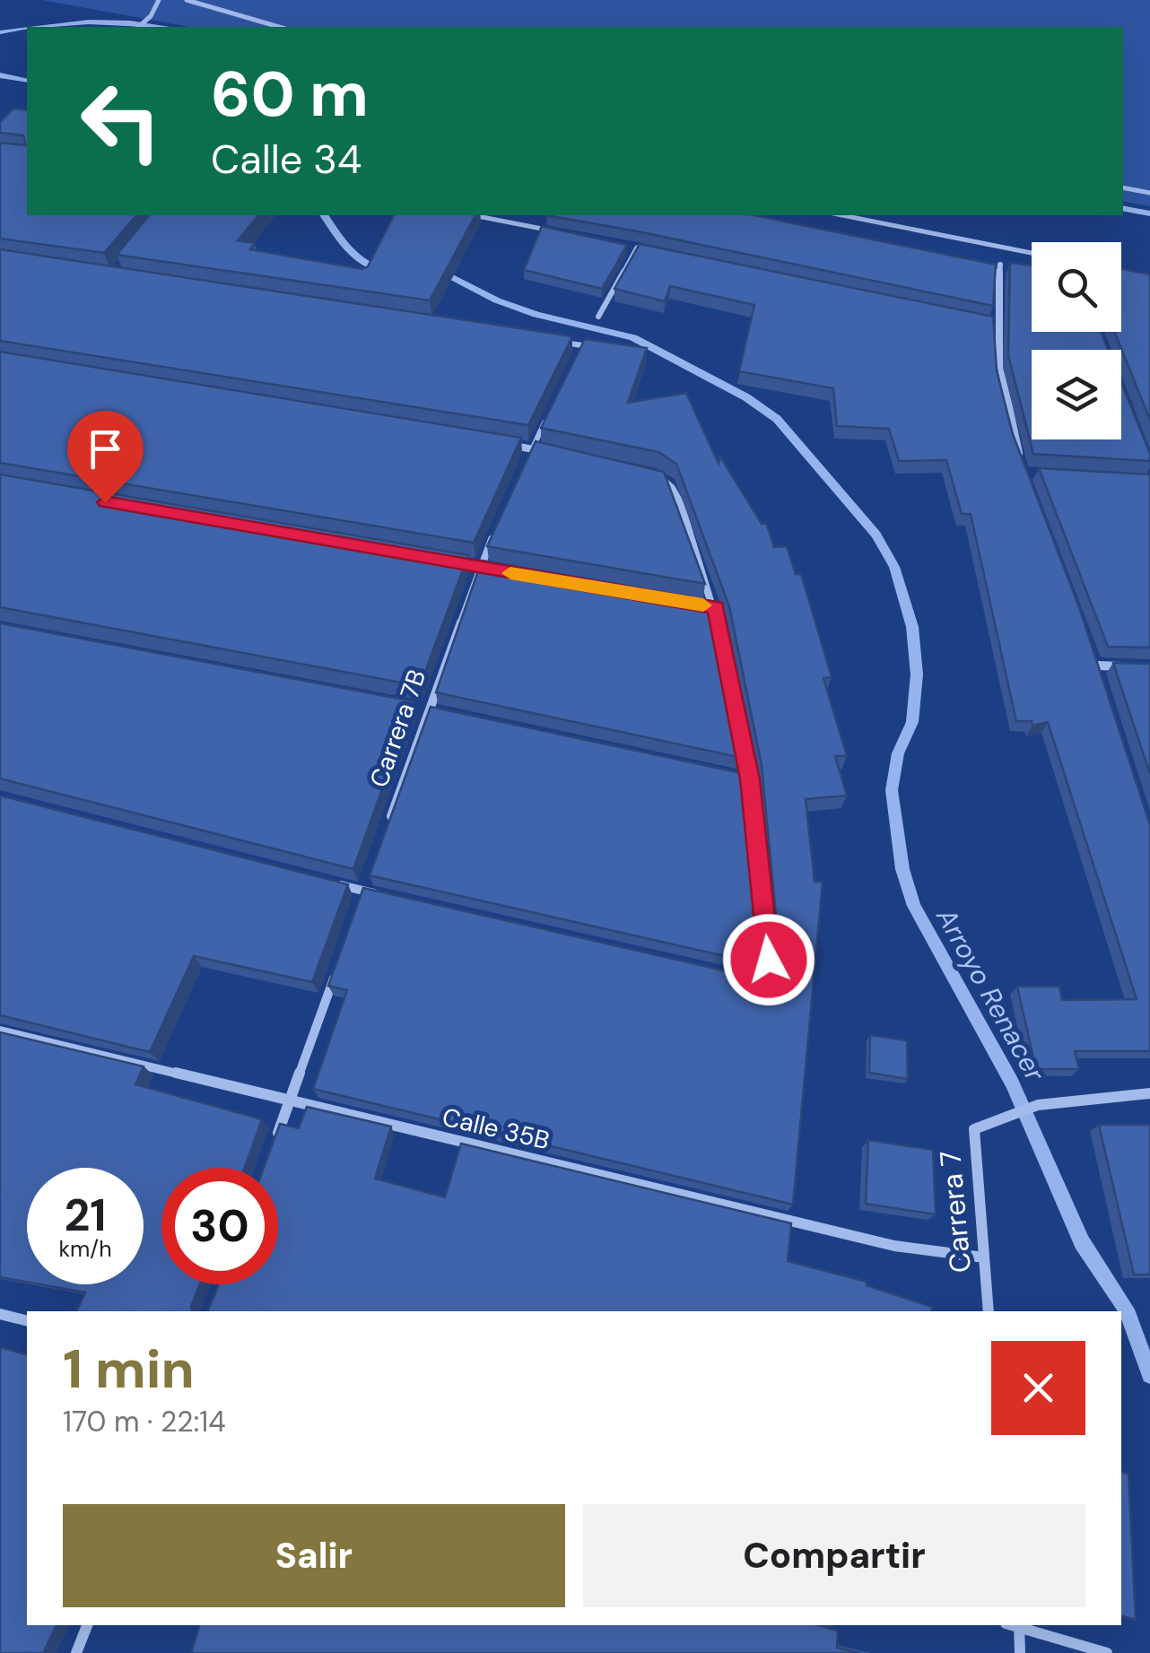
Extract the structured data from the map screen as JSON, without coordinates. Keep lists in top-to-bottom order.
{
  "streets": {
    "street": ["Carrera 7B", "Calle 35B", "Carrera 7"]
  },
  "crossings": [
    ["Calle 35B", "Carrera 7"]
  ],
  "water": ["Arroyo Renacer"],
  "page": {
    "turn": ["60 m", "Calle 34"],
    "speed": "21 km/h",
    "limit": "30",
    "heading": ["1 min", "170 m · 22:14"],
    "buttons": ["Salir", "Compartir"]
  }
}
